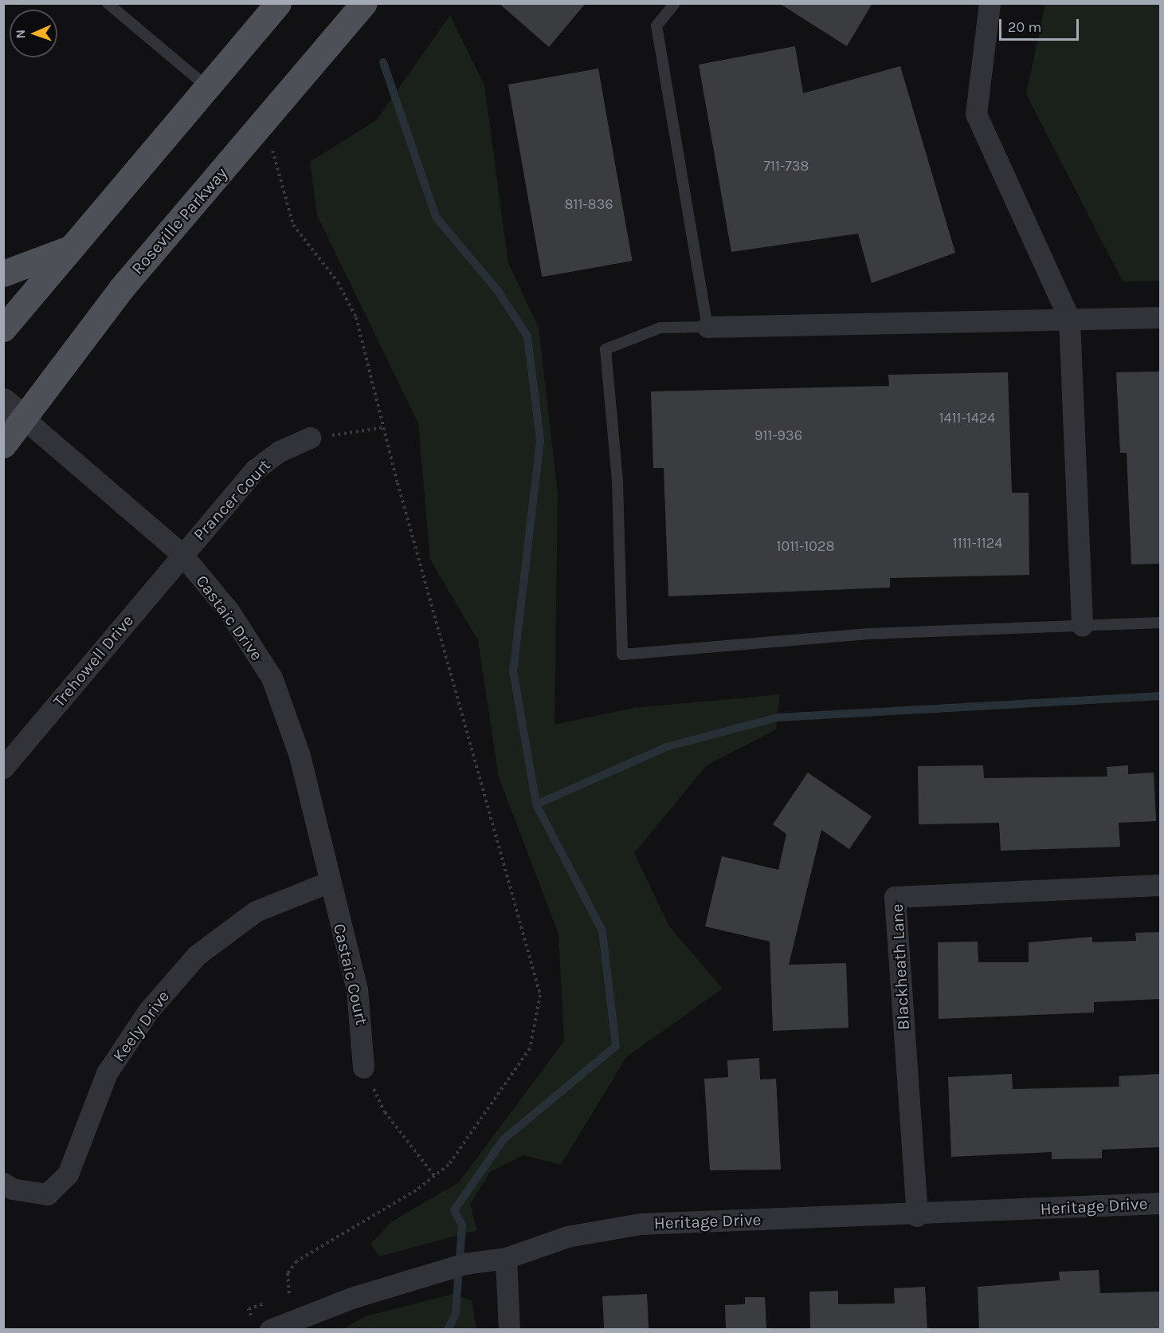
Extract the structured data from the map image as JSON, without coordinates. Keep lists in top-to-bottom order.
{
  "streets": {
    "main road": ["Roseville Parkway"],
    "street": [
      "Prancer Court",
      "Castaic Drive",
      "Trehowell Drive",
      "Blackheath Lane",
      "Castaic Court",
      "Keely Drive",
      "Heritage Drive"
    ]
  },
  "crossings": [
    ["Roseville Parkway", "Castaic Drive"],
    ["Prancer Court", "Castaic Drive"],
    ["Prancer Court", "Trehowell Drive"],
    ["Castaic Drive", "Trehowell Drive"],
    ["Castaic Drive", "Castaic Court"],
    ["Castaic Drive", "Keely Drive"],
    ["Blackheath Lane", "Heritage Drive"],
    ["Castaic Court", "Keely Drive"]
  ],
  "house_numbers": [
    "711-738",
    "811-836",
    "1411-1424",
    "911-936",
    "1111-1124",
    "1011-1028"
  ],
  "scale_bar": "20 m",
  "north": "left"
}
